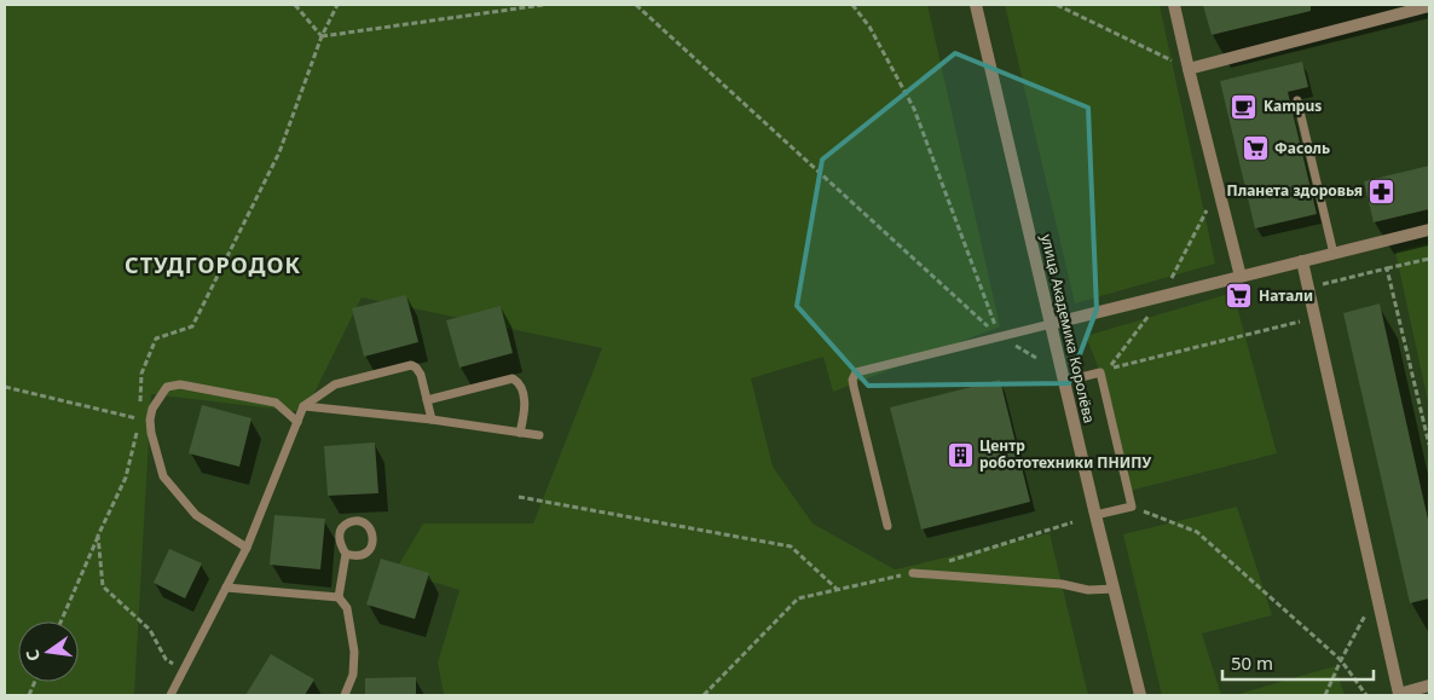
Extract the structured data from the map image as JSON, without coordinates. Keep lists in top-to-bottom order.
{
  "streets": {
    "street": ["улица Академика Королёва"]
  },
  "districts": ["СТУДГОРОДОК"],
  "places": {
    "cafe": ["Kampus"],
    "supermarket": ["Фасоль", "Натали"],
    "pharmacy": ["Планета здоровья"],
    "building": ["Центр робототехники ПНИПУ"]
  },
  "scale_bar": "50 m",
  "north": "left"
}
